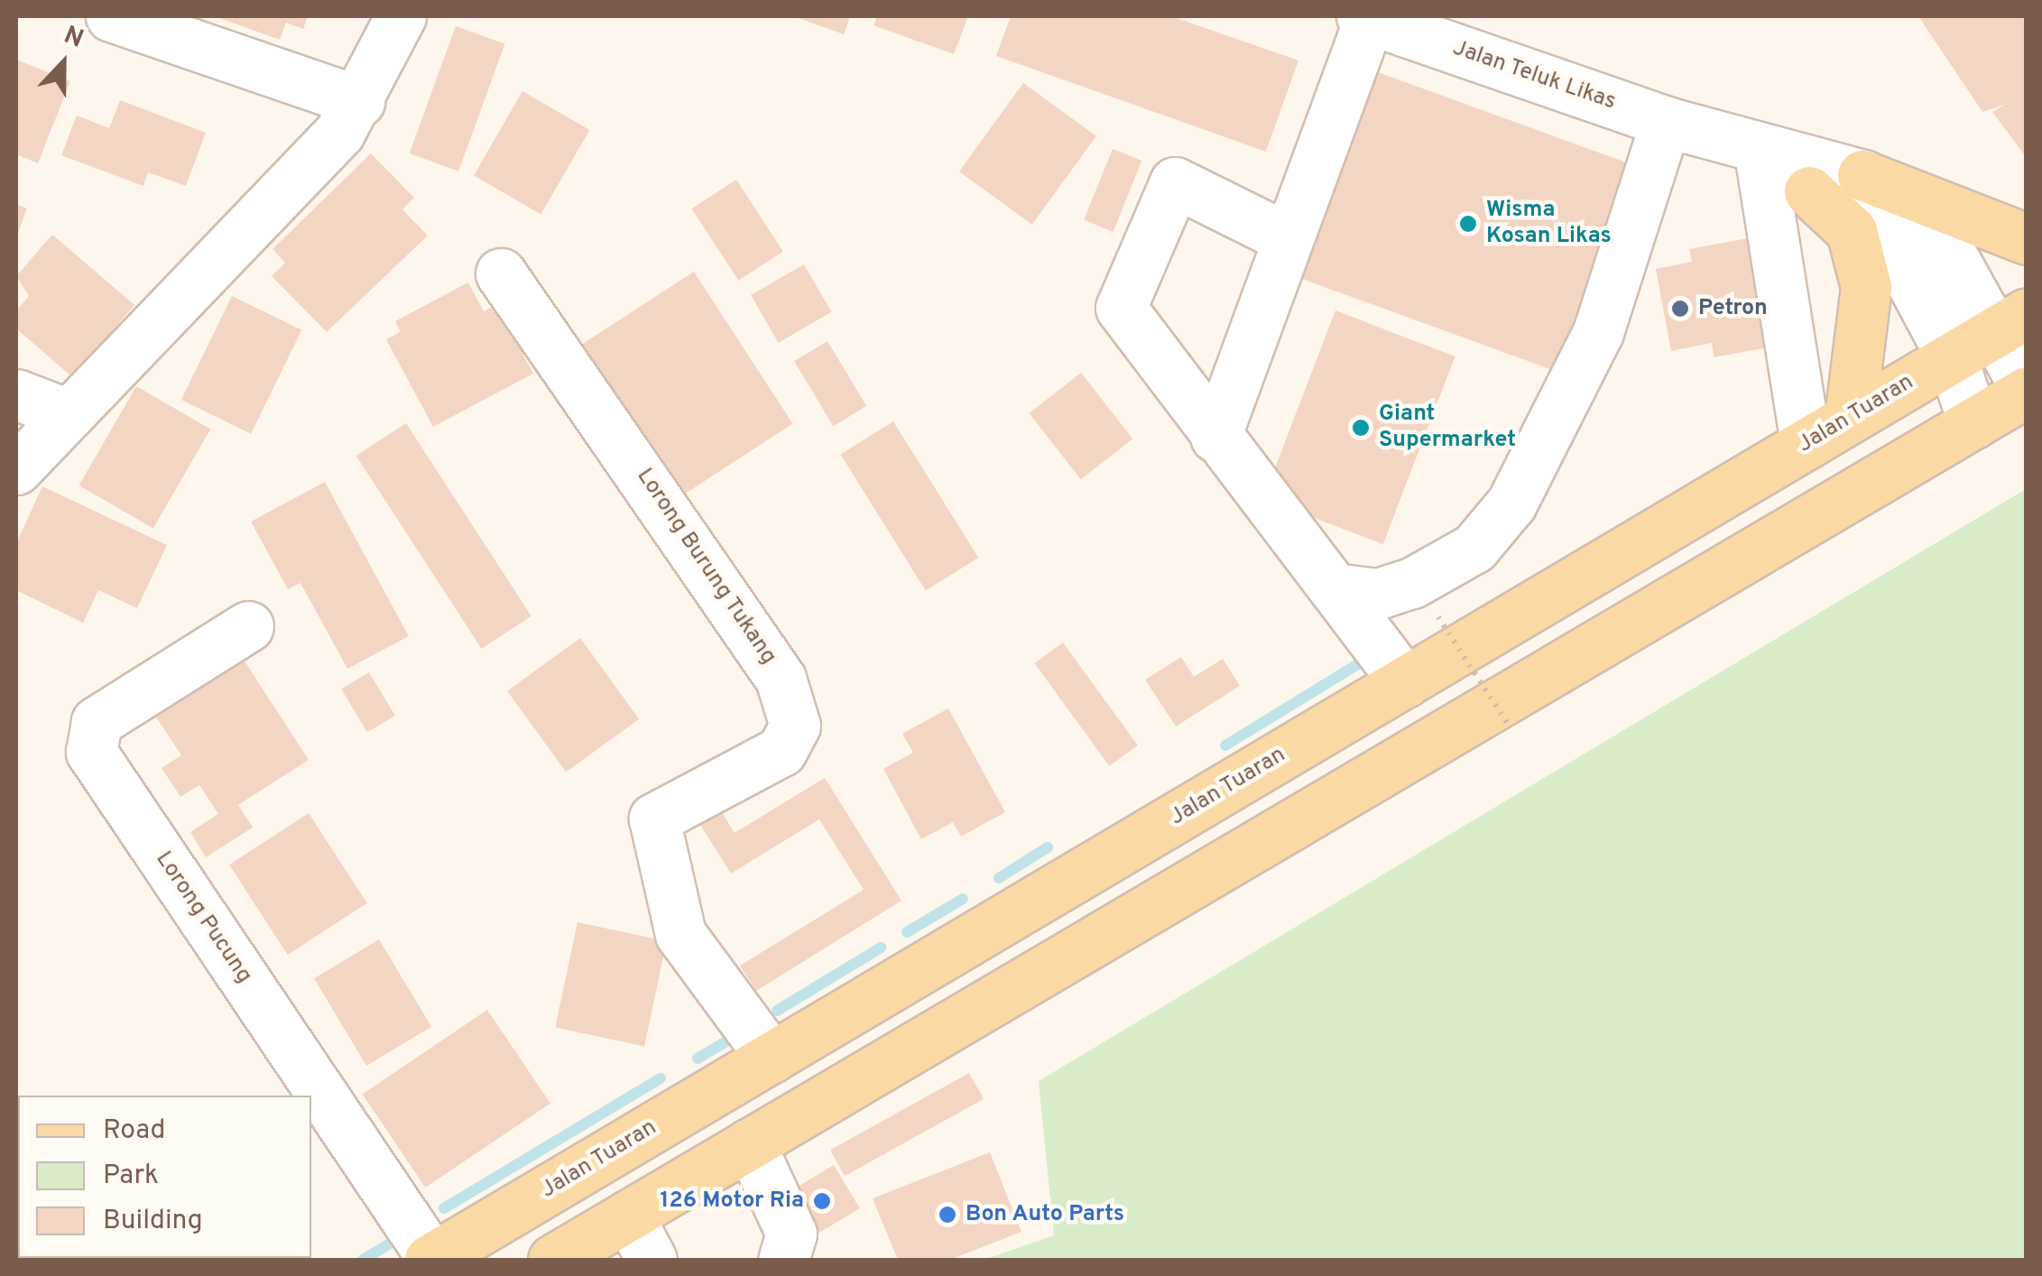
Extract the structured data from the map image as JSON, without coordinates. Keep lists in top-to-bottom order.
{
  "streets": {
    "main road": ["Jalan Tuaran"],
    "street": ["Jalan Teluk Likas", "Lorong Burung Tukang", "Lorong Pucung"]
  },
  "crossings": [
    ["Jalan Teluk Likas", "Jalan Tuaran"],
    ["Jalan Tuaran", "Lorong Burung Tukang"],
    ["Jalan Tuaran", "Lorong Pucung"]
  ],
  "places": [
    "Wisma Kosan Likas",
    "Petron",
    "Giant Supermarket",
    "126 Motor Ria",
    "Bon Auto Parts"
  ],
  "legend": ["Road", "Park", "Building"],
  "north": "top"
}
